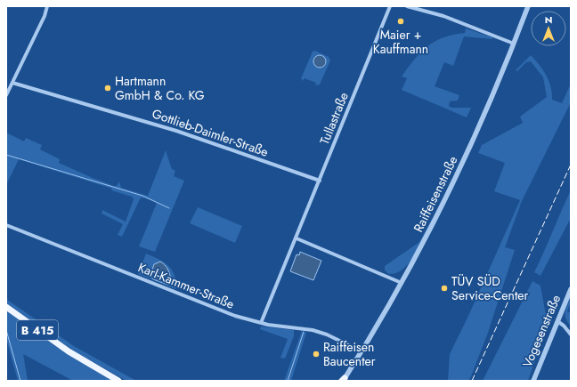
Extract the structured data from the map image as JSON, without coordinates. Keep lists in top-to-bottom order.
{
  "streets": {
    "main road": ["B 415"],
    "street": [
      "Tullastraße",
      "Gottlieb-Daimler-Straße",
      "Raiffeisenstraße",
      "Karl-Kammer-Straße",
      "Vogesenstraße"
    ]
  },
  "crossings": [
    ["Tullastraße", "Gottlieb-Daimler-Straße"],
    ["Tullastraße", "Karl-Kammer-Straße"],
    ["Raiffeisenstraße", "Karl-Kammer-Straße"]
  ],
  "places": [
    "Maier + Kauffmann",
    "Hartmann GmbH & Co. KG",
    "TÜV SÜD Service-Center",
    "Raiffeisen Baucenter"
  ],
  "north": "top"
}
